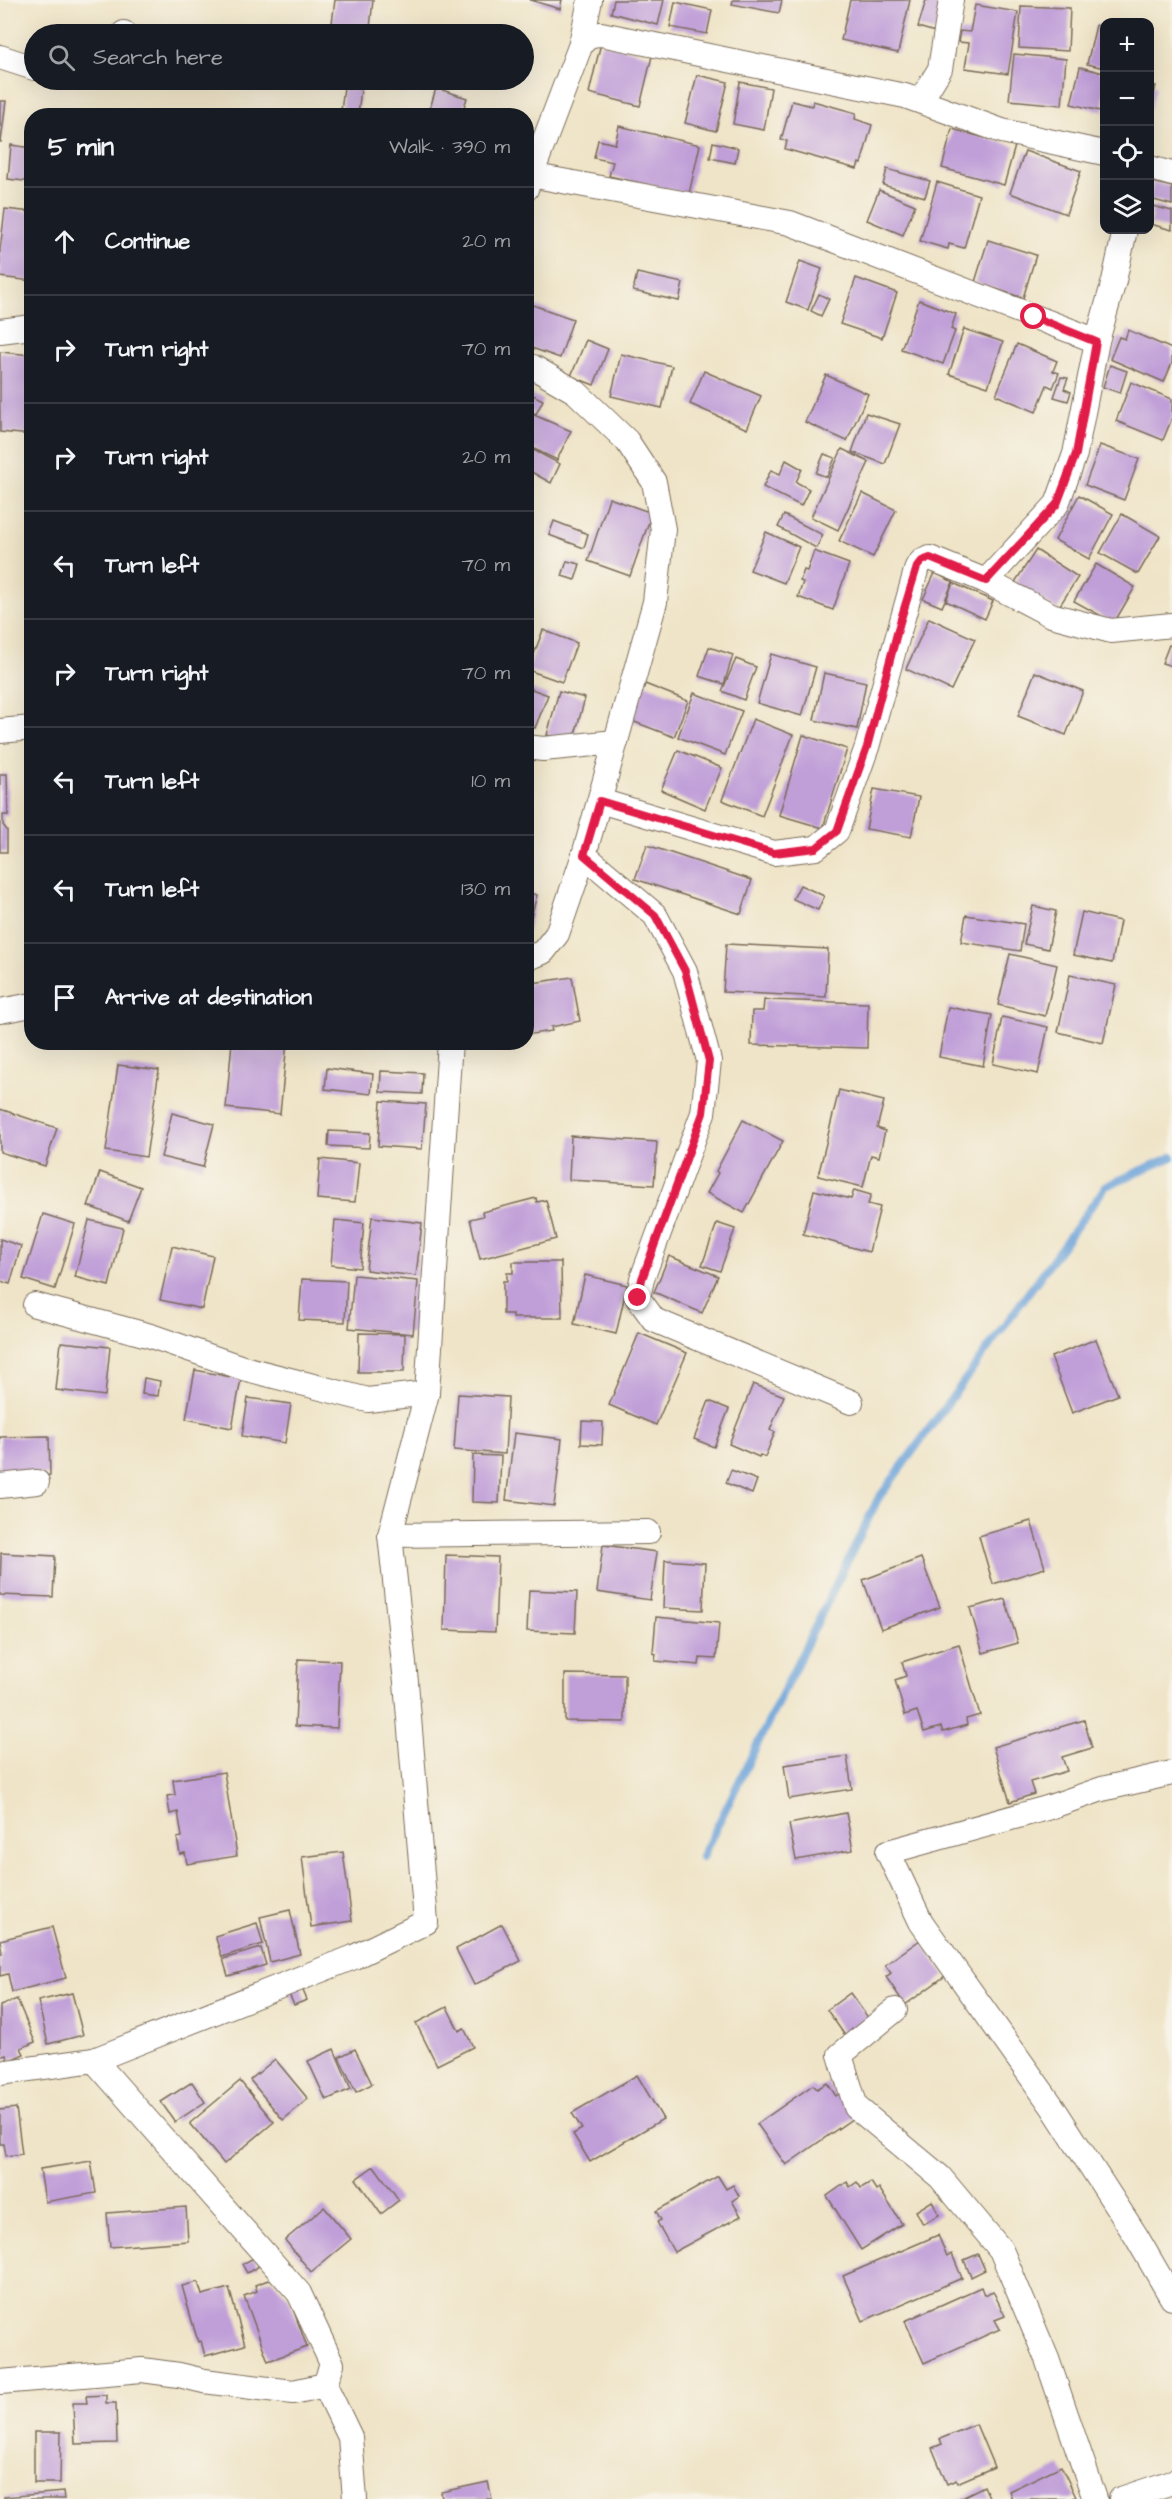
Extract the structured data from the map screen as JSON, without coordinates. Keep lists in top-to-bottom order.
{
  "page": {
    "map_buttons": ["+", "−"],
    "search": "Search here",
    "heading": ["5 min", "Walk · 390 m"],
    "list": [
      ["Continue", "20 m"],
      ["Turn right", "70 m"],
      ["Turn right", "20 m"],
      ["Turn left", "70 m"],
      ["Turn right", "70 m"],
      ["Turn left", "10 m"],
      ["Turn left", "130 m"],
      "Arrive at destination"
    ]
  }
}
